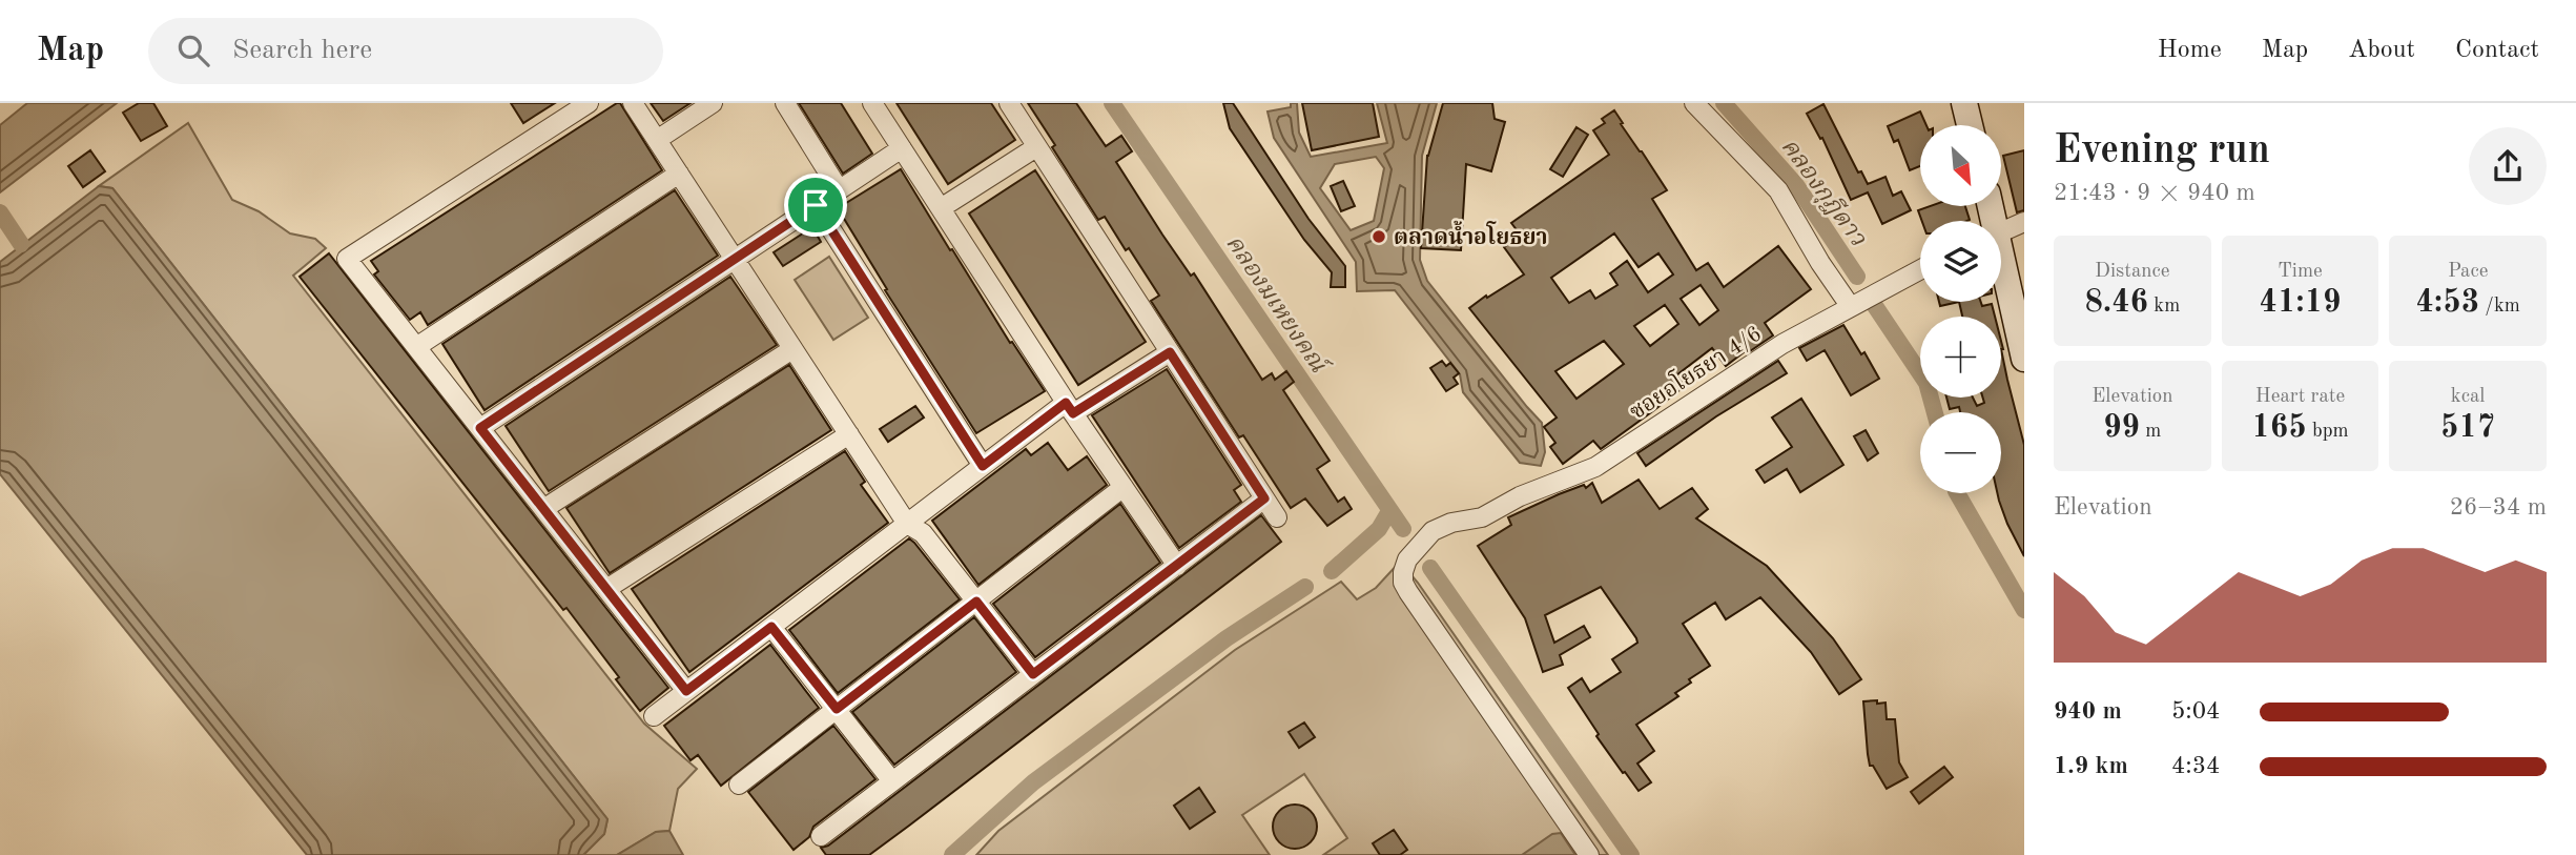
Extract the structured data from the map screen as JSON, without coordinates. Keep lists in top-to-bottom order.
{
  "streets": {
    "street": ["ซอยอโยธยา 4/6"]
  },
  "water": ["คลองกุฎีดาว", "คลองมเหยงคณ์"],
  "places": ["ตลาดน้ำอโยธยา"],
  "north": "bottom right",
  "page": {
    "header": "Map",
    "search": "Search here",
    "nav": [
      "Home",
      "Map",
      "About",
      "Contact"
    ],
    "heading": ["Evening run", "21:43 · 9 × 940 m"],
    "map_buttons": ["+", "−"],
    "stats": [
      ["Distance", "8.46 km"],
      ["Time", "41:19"],
      ["Pace", "4:53 /km"],
      ["Elevation", "99 m"],
      ["Heart rate", "165 bpm"],
      ["kcal", "517"]
    ],
    "chart": ["Elevation", "26–34 m"],
    "list": [
      {
        "name": "940 m",
        "note": "5:04"
      },
      {
        "name": "1.9 km",
        "note": "4:34"
      }
    ]
  }
}
